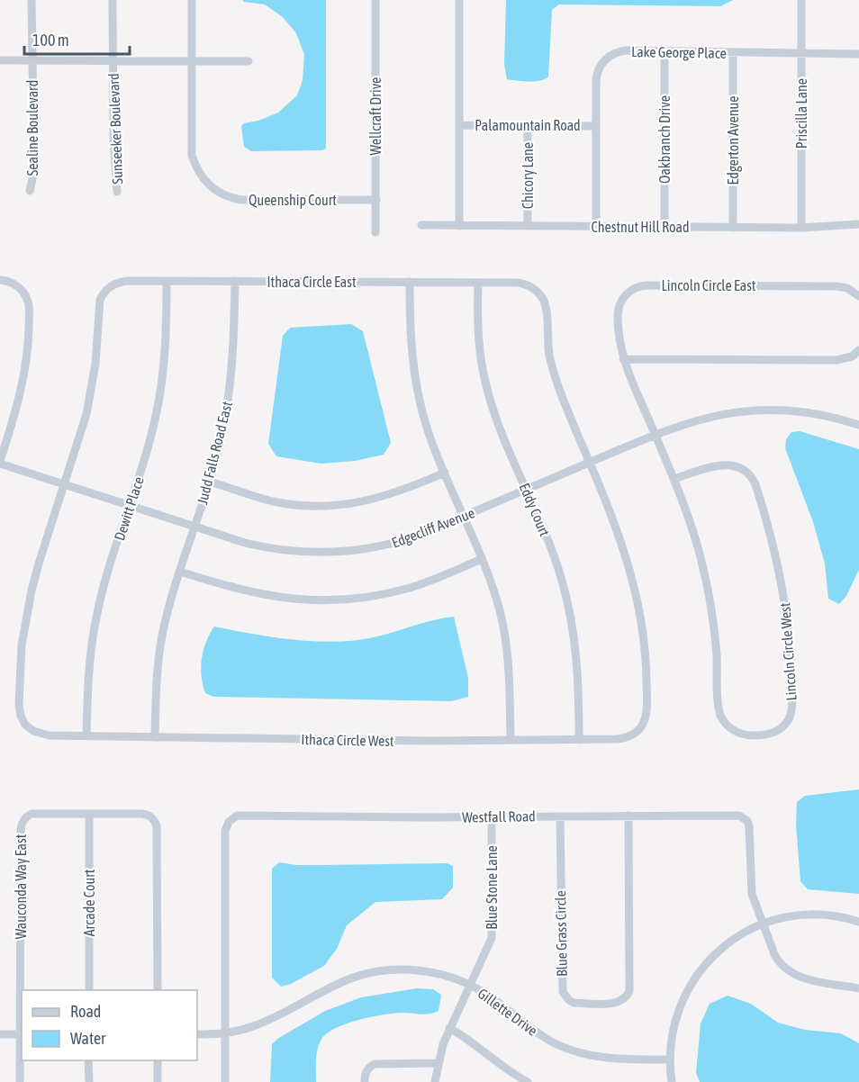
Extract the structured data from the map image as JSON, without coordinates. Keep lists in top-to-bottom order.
{
  "streets": {
    "street": [
      "Lake George Place",
      "Priscilla Lane",
      "Wellcraft Drive",
      "Palamountain Road",
      "Sealine Boulevard",
      "Sunseeker Boulevard",
      "Oakbranch Drive",
      "Edgerton Avenue",
      "Chicory Lane",
      "Queenship Court",
      "Chestnut Hill Road",
      "Ithaca Circle East",
      "Lincoln Circle East",
      "Judd Falls Road East",
      "Dewitt Place",
      "Eddy Court",
      "Edgecliff Avenue",
      "Lincoln Circle West",
      "Ithaca Circle West",
      "Westfall Road",
      "Wauconda Way East",
      "Blue Stone Lane",
      "Arcade Court",
      "Blue Grass Circle",
      "Gillette Drive"
    ]
  },
  "crossings": [
    ["Lake George Place", "Priscilla Lane"],
    ["Lake George Place", "Palamountain Road"],
    ["Lake George Place", "Oakbranch Drive"],
    ["Lake George Place", "Edgerton Avenue"],
    ["Lake George Place", "Chestnut Hill Road"],
    ["Priscilla Lane", "Chestnut Hill Road"],
    ["Wellcraft Drive", "Queenship Court"],
    ["Palamountain Road", "Chicory Lane"],
    ["Oakbranch Drive", "Chestnut Hill Road"],
    ["Edgerton Avenue", "Chestnut Hill Road"],
    ["Chicory Lane", "Chestnut Hill Road"],
    ["Ithaca Circle East", "Judd Falls Road East"],
    ["Ithaca Circle East", "Dewitt Place"],
    ["Ithaca Circle East", "Eddy Court"],
    ["Ithaca Circle East", "Edgecliff Avenue"],
    ["Ithaca Circle East", "Ithaca Circle West"],
    ["Lincoln Circle East", "Edgecliff Avenue"],
    ["Lincoln Circle East", "Lincoln Circle West"],
    ["Judd Falls Road East", "Edgecliff Avenue"],
    ["Judd Falls Road East", "Ithaca Circle West"],
    ["Dewitt Place", "Edgecliff Avenue"],
    ["Dewitt Place", "Ithaca Circle West"],
    ["Eddy Court", "Edgecliff Avenue"],
    ["Eddy Court", "Ithaca Circle West"],
    ["Edgecliff Avenue", "Lincoln Circle West"],
    ["Edgecliff Avenue", "Ithaca Circle West"],
    ["Westfall Road", "Blue Stone Lane"],
    ["Westfall Road", "Blue Grass Circle"],
    ["Westfall Road", "Gillette Drive"],
    ["Wauconda Way East", "Arcade Court"],
    ["Blue Stone Lane", "Gillette Drive"]
  ],
  "legend": ["Road", "Water"],
  "scale_bar": "100 m"
}
